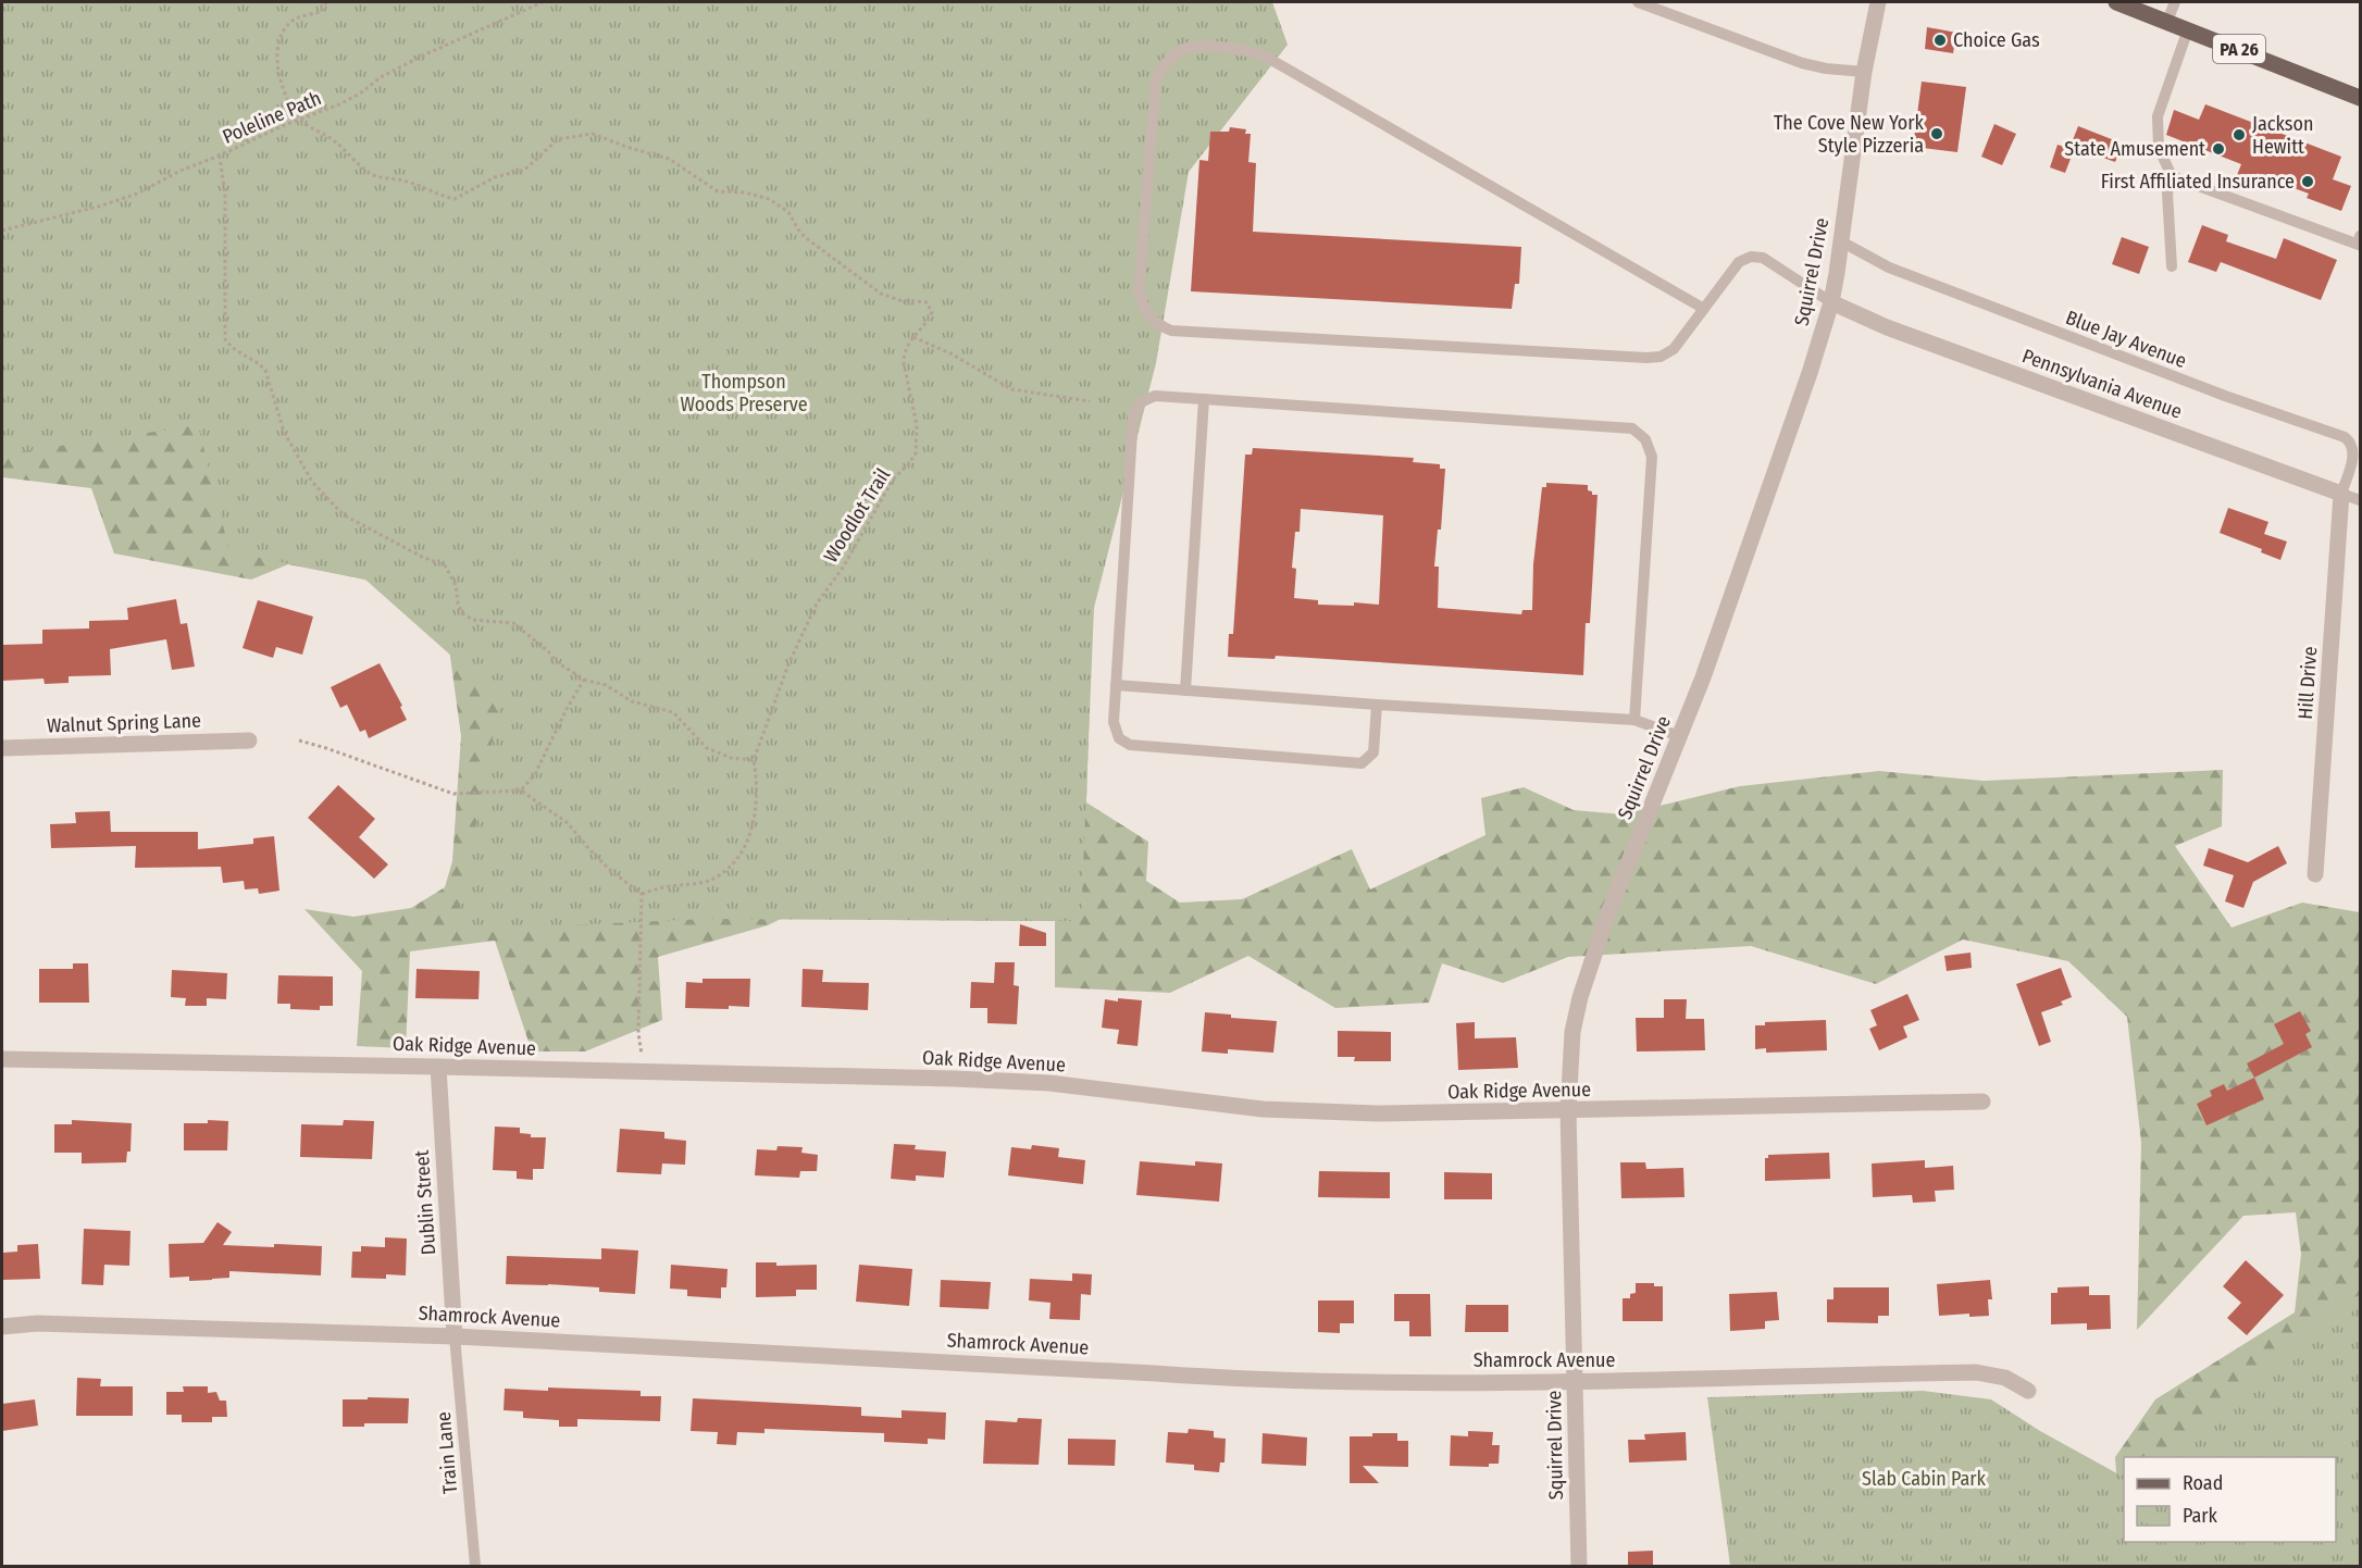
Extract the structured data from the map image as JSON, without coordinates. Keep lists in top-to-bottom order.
{
  "streets": {
    "main road": ["PA 26"],
    "street": [
      "Squirrel Drive",
      "Pennsylvania Avenue",
      "Hill Drive",
      "Walnut Spring Lane",
      "Oak Ridge Avenue",
      "Dublin Street",
      "Shamrock Avenue"
    ],
    "lane": ["Blue Jay Avenue", "Train Lane"],
    "path": ["Poleline Path", "Woodlot Trail"]
  },
  "crossings": [
    ["Poleline Path", "Woodlot Trail"],
    ["Squirrel Drive", "Blue Jay Avenue"],
    ["Squirrel Drive", "Pennsylvania Avenue"],
    ["Squirrel Drive", "Oak Ridge Avenue"],
    ["Squirrel Drive", "Shamrock Avenue"],
    ["Blue Jay Avenue", "Pennsylvania Avenue"],
    ["Blue Jay Avenue", "Hill Drive"],
    ["Pennsylvania Avenue", "Hill Drive"],
    ["Oak Ridge Avenue", "Dublin Street"],
    ["Dublin Street", "Shamrock Avenue"],
    ["Dublin Street", "Train Lane"],
    ["Shamrock Avenue", "Train Lane"]
  ],
  "parks": ["Thompson Woods Preserve", "Slab Cabin Park"],
  "places": [
    "Choice Gas",
    "The Cove New York Style Pizzeria",
    "Jackson Hewitt",
    "State Amusement",
    "First Affiliated Insurance"
  ],
  "legend": ["Road", "Park"]
}
